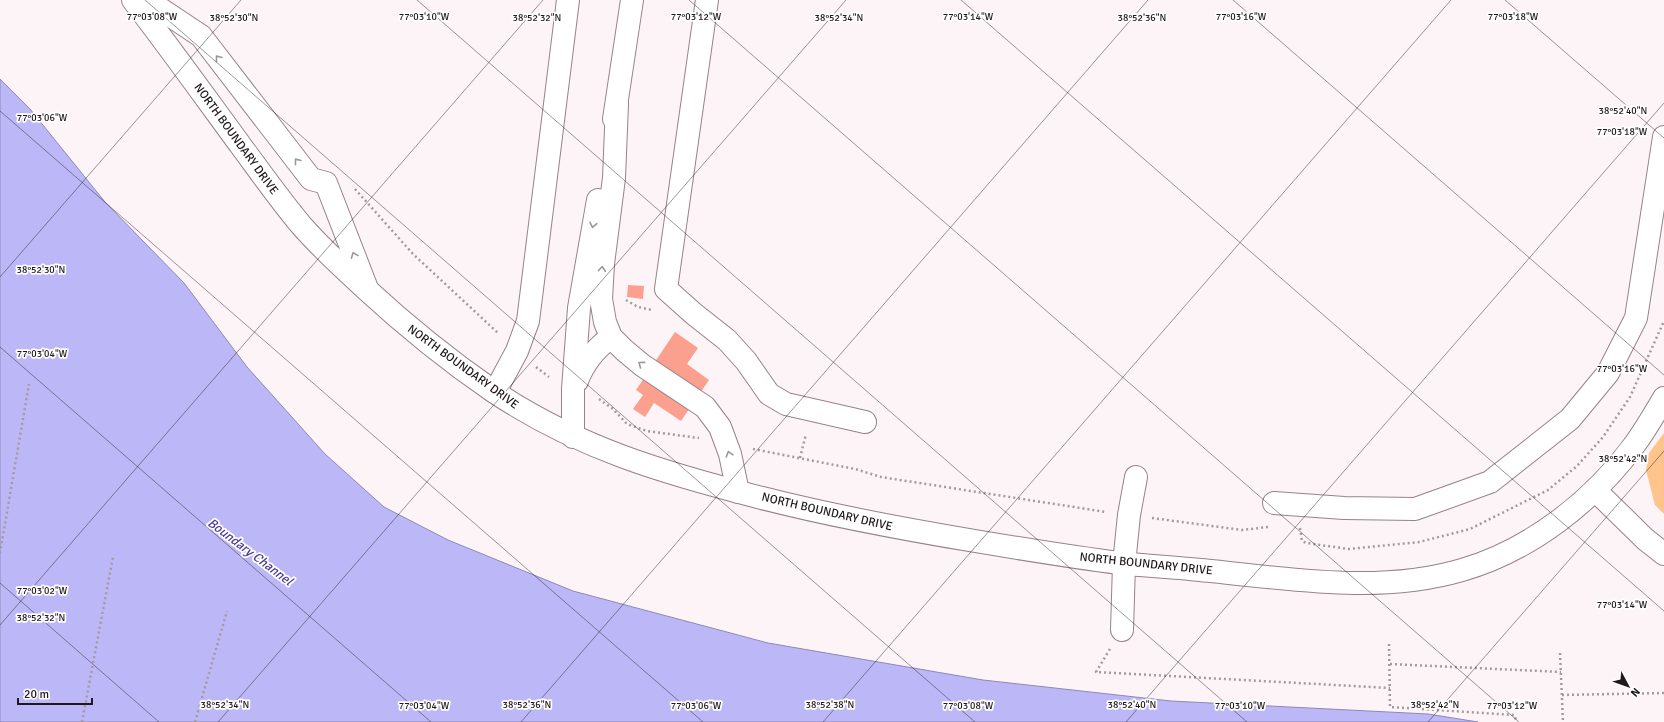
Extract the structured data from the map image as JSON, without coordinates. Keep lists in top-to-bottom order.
{
  "streets": {
    "street": ["NORTH BOUNDARY DRIVE"]
  },
  "water": ["Boundary Channel"],
  "scale_bar": "20 m",
  "north": "bottom right",
  "coordinates": [
    "77°03'08\"W",
    "77°03'10\"W",
    "77°03'12\"W",
    "77°03'14\"W",
    "77°03'16\"W",
    "77°03'18\"W",
    "38°52'30\"N",
    "38°52'32\"N",
    "38°52'34\"N",
    "38°52'36\"N",
    "38°52'40\"N",
    "77°03'06\"W",
    "77°03'04\"W",
    "38°52'42\"N",
    "77°03'02\"W",
    "38°52'38\"N"
  ]
}
